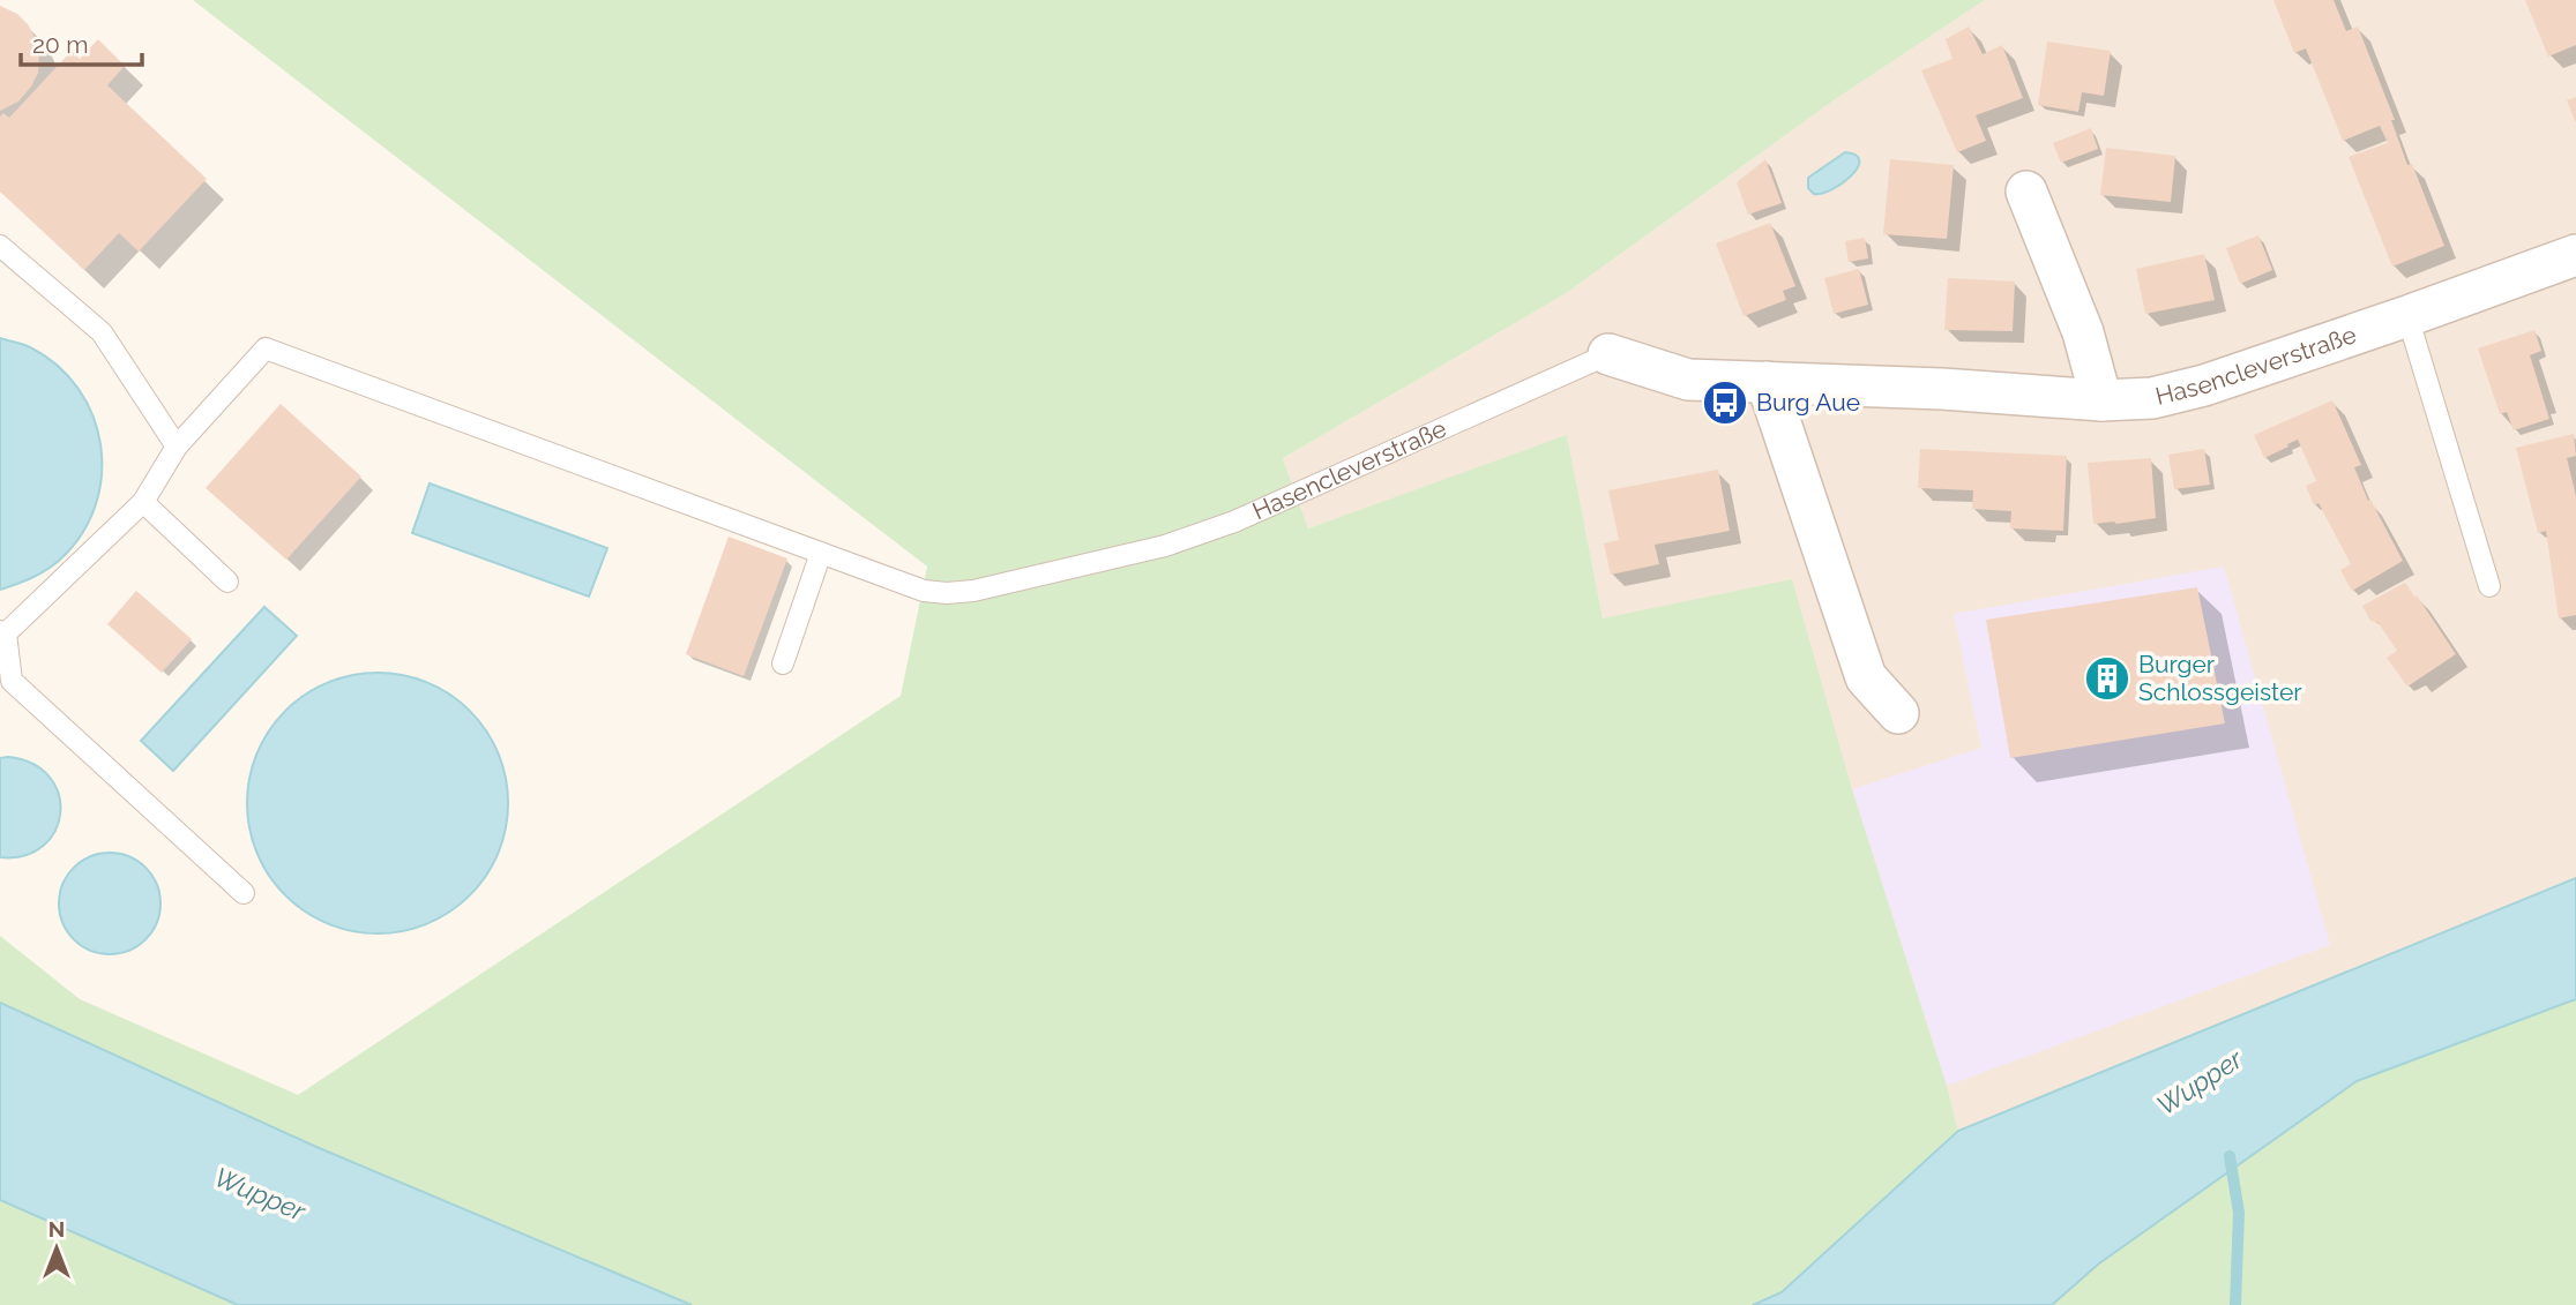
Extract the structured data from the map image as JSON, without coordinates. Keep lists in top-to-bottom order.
{
  "streets": {
    "street": ["Hasencleverstraße"]
  },
  "water": ["Wupper"],
  "places": {
    "bus stop": ["Burg Aue"],
    "building": ["Burger Schlossgeister"]
  },
  "scale_bar": "20 m",
  "north": "top"
}
